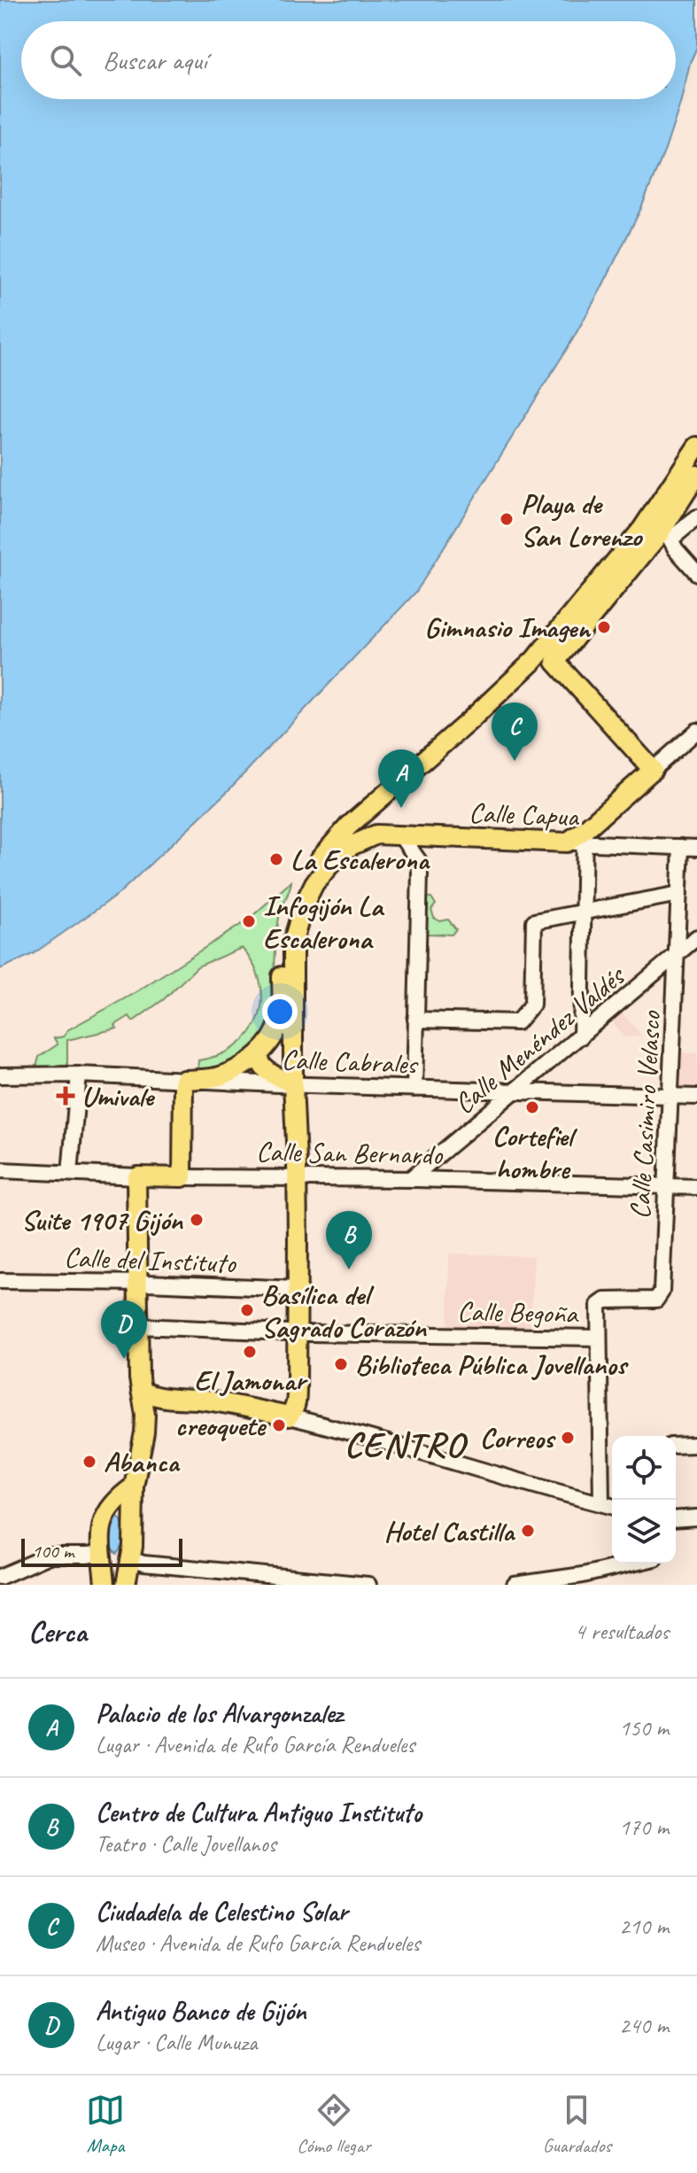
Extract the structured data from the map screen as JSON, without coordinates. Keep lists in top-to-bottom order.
{
  "streets": {
    "main road": ["Calle Capua", "Calle San Bernardo"],
    "street": [
      "Calle Menéndez Valdés",
      "Calle Cabrales",
      "Calle Casimiro Velasco",
      "Calle del Instituto",
      "Calle Begoña"
    ]
  },
  "crossings": [
    ["Calle Capua", "Calle Casimiro Velasco"],
    ["Calle Menéndez Valdés", "Calle Cabrales"],
    ["Calle Menéndez Valdés", "Calle Casimiro Velasco"],
    ["Calle Menéndez Valdés", "Calle San Bernardo"],
    ["Calle Cabrales", "Calle Casimiro Velasco"],
    ["Calle Casimiro Velasco", "Calle San Bernardo"],
    ["Calle Casimiro Velasco", "Calle Begoña"]
  ],
  "districts": ["CENTRO"],
  "places": {
    "other": [
      "Playa de San Lorenzo",
      "Gimnasio Imagen",
      "La Escalerona",
      "Infogijón La Escalerona",
      "Cortefiel hombre",
      "Suite 1907 Gijón",
      "Basílica del Sagrado Corazón",
      "El Jamonar",
      "Biblioteca Pública Jovellanos",
      "creoquete",
      "Correos",
      "Abanca",
      "Hotel Castilla"
    ],
    "health": ["Umivale"]
  },
  "scale_bar": "100 m",
  "page": {
    "search": "Buscar aquí",
    "pins": [
      "C",
      "A",
      "B",
      "D"
    ],
    "scale": "100 m",
    "heading": ["Cerca", "4 resultados"],
    "list": [
      {
        "mark": "A",
        "name": "Palacio de los Alvargonzalez",
        "note": "Lugar · Avenida de Rufo García Rendueles",
        "value": "150 m"
      },
      {
        "mark": "B",
        "name": "Centro de Cultura Antiguo Instituto",
        "note": "Teatro · Calle Jovellanos",
        "value": "170 m"
      },
      {
        "mark": "C",
        "name": "Ciudadela de Celestino Solar",
        "note": "Museo · Avenida de Rufo García Rendueles",
        "value": "210 m"
      },
      {
        "mark": "D",
        "name": "Antiguo Banco de Gijón",
        "note": "Lugar · Calle Munuza",
        "value": "240 m"
      }
    ],
    "nav": ["Mapa", "Cómo llegar", "Guardados"]
  }
}
